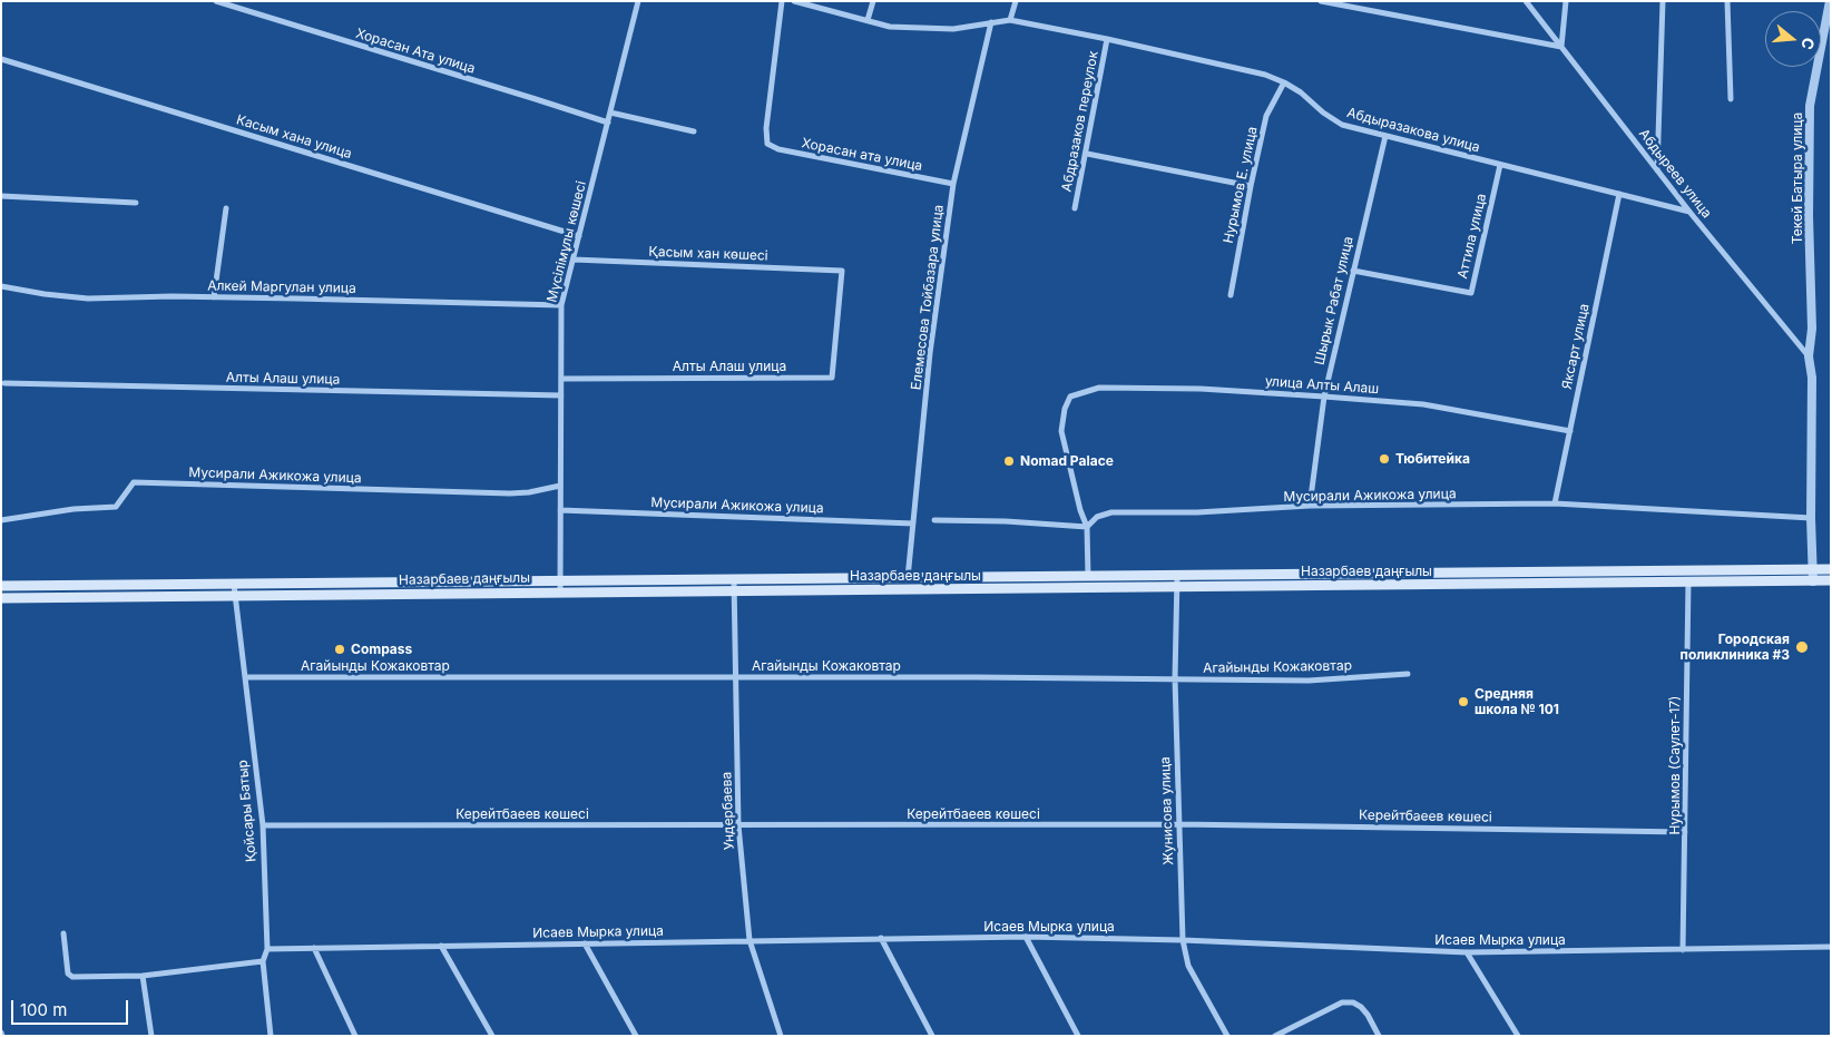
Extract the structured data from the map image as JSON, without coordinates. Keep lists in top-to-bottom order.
{
  "streets": {
    "main road": ["Назарбаев даңғылы"],
    "street": [
      "Хорасан Ата улица",
      "Абдразаков переулок",
      "Абдыразакова улица",
      "Касым хана улица",
      "Хорасан ата улица",
      "Абдыреев улица",
      "Текей Батыра улица",
      "Нурымов Е. улица",
      "Аттила улица",
      "Мүсілімұлы көшесі",
      "Қасым хан көшесі",
      "Алкей Маргулан улица",
      "Елемесова Тойбазара улица",
      "Шырык Рабат улица",
      "Яксарт улица",
      "Алты Алаш улица",
      "улица Алты Алаш",
      "Мусирали Ажикожа улица",
      "Агайынды Кожаковтар",
      "Нурымов (Саулет-17)",
      "Қойсары Батыр",
      "Ундербаева",
      "Жунисова улица",
      "Керейтбаеев көшесі",
      "Исаев Мырка улица"
    ]
  },
  "crossings": [
    ["Хорасан Ата улица", "Мүсілімұлы көшесі"],
    ["Абдразаков переулок", "Абдыразакова улица"],
    ["Абдыразакова улица", "Абдыреев улица"],
    ["Абдыразакова улица", "Нурымов Е. улица"],
    ["Абдыразакова улица", "Аттила улица"],
    ["Абдыразакова улица", "Елемесова Тойбазара улица"],
    ["Абдыразакова улица", "Шырык Рабат улица"],
    ["Абдыразакова улица", "Яксарт улица"],
    ["Касым хана улица", "Мүсілімұлы көшесі"],
    ["Хорасан ата улица", "Елемесова Тойбазара улица"],
    ["Абдыреев улица", "Текей Батыра улица"],
    ["Текей Батыра улица", "Мусирали Ажикожа улица"],
    ["Текей Батыра улица", "Назарбаев даңғылы"],
    ["Аттила улица", "Шырык Рабат улица"],
    ["Мүсілімұлы көшесі", "Қасым хан көшесі"],
    ["Мүсілімұлы көшесі", "Алкей Маргулан улица"],
    ["Мүсілімұлы көшесі", "Алты Алаш улица"],
    ["Мүсілімұлы көшесі", "Мусирали Ажикожа улица"],
    ["Мүсілімұлы көшесі", "Назарбаев даңғылы"],
    ["Қасым хан көшесі", "Алты Алаш улица"],
    ["Елемесова Тойбазара улица", "Мусирали Ажикожа улица"],
    ["Елемесова Тойбазара улица", "Назарбаев даңғылы"],
    ["Шырык Рабат улица", "улица Алты Алаш"],
    ["Шырык Рабат улица", "Мусирали Ажикожа улица"],
    ["Яксарт улица", "улица Алты Алаш"],
    ["Яксарт улица", "Мусирали Ажикожа улица"],
    ["улица Алты Алаш", "Мусирали Ажикожа улица"],
    ["Назарбаев даңғылы", "Нурымов (Саулет-17)"],
    ["Назарбаев даңғылы", "Қойсары Батыр"],
    ["Назарбаев даңғылы", "Ундербаева"],
    ["Назарбаев даңғылы", "Жунисова улица"],
    ["Агайынды Кожаковтар", "Қойсары Батыр"],
    ["Агайынды Кожаковтар", "Ундербаева"],
    ["Агайынды Кожаковтар", "Жунисова улица"],
    ["Нурымов (Саулет-17)", "Керейтбаеев көшесі"],
    ["Нурымов (Саулет-17)", "Исаев Мырка улица"],
    ["Қойсары Батыр", "Керейтбаеев көшесі"],
    ["Қойсары Батыр", "Исаев Мырка улица"],
    ["Ундербаева", "Керейтбаеев көшесі"],
    ["Ундербаева", "Исаев Мырка улица"],
    ["Жунисова улица", "Керейтбаеев көшесі"],
    ["Жунисова улица", "Исаев Мырка улица"]
  ],
  "places": [
    "Тюбитейка",
    "Nomad Palace",
    "Городская поликлиника #3",
    "Compass",
    "Средняя школа № 101"
  ],
  "scale_bar": "100 m",
  "north": "right"
}
